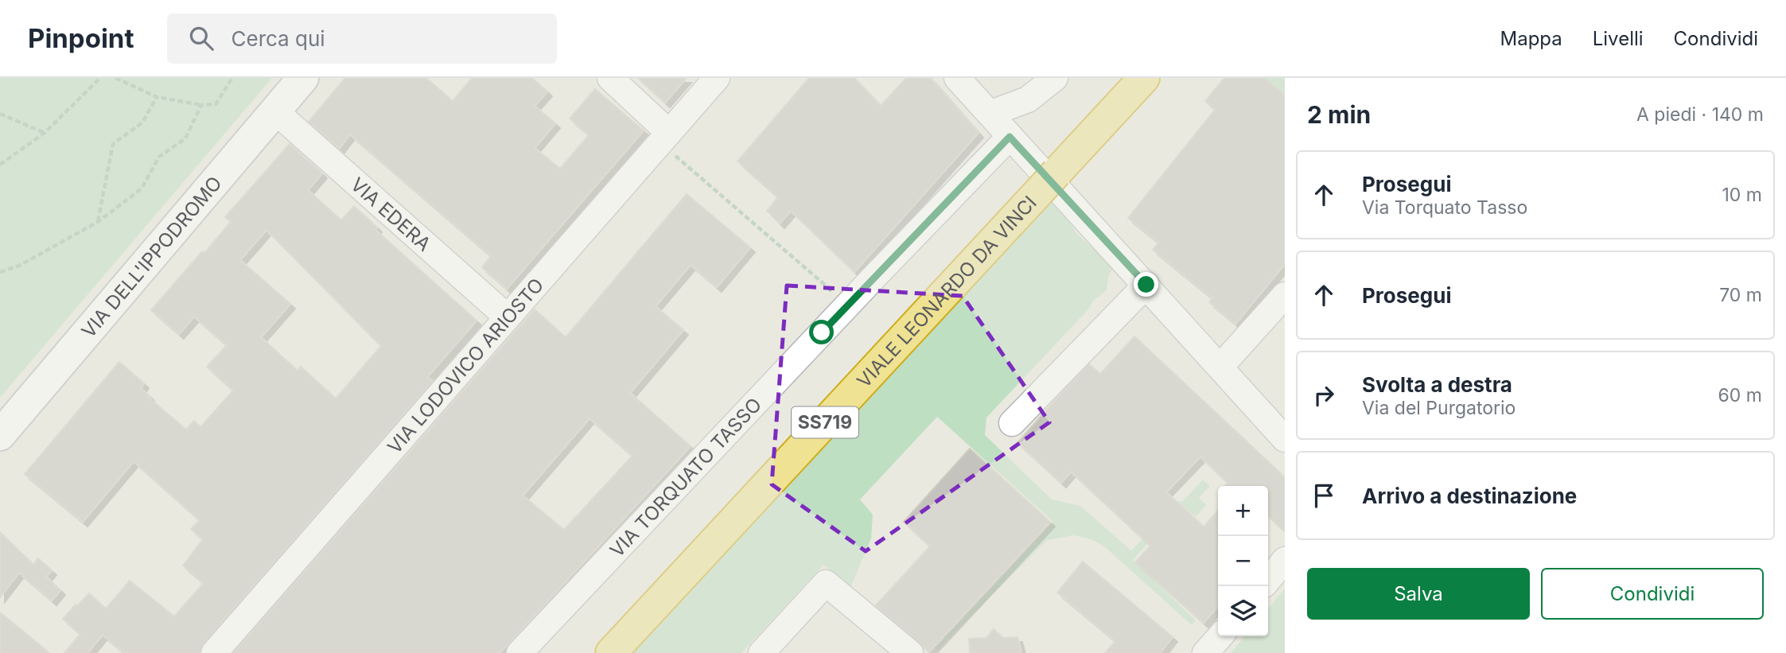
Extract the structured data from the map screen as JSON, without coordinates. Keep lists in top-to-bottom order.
{
  "streets": {
    "highway": ["VIALE LEONARDO DA VINCI", "SS719"],
    "street": [
      "VIA EDERA",
      "VIA DELL'IPPODROMO",
      "VIA LODOVICO ARIOSTO",
      "VIA TORQUATO TASSO"
    ]
  },
  "crossings": [
    ["VIA EDERA", "VIA DELL'IPPODROMO"],
    ["VIA EDERA", "VIA LODOVICO ARIOSTO"]
  ],
  "page": {
    "header": "Pinpoint",
    "search": "Cerca qui",
    "nav": ["Mappa", "Livelli", "Condividi"],
    "heading": ["2 min", "A piedi · 140 m"],
    "list": [
      ["Prosegui", "Via Torquato Tasso", "10 m"],
      ["Prosegui", "70 m"],
      ["Svolta a destra", "Via del Purgatorio", "60 m"],
      "Arrivo a destinazione"
    ],
    "map_buttons": ["+", "−"],
    "buttons": ["Salva", "Condividi"]
  }
}
